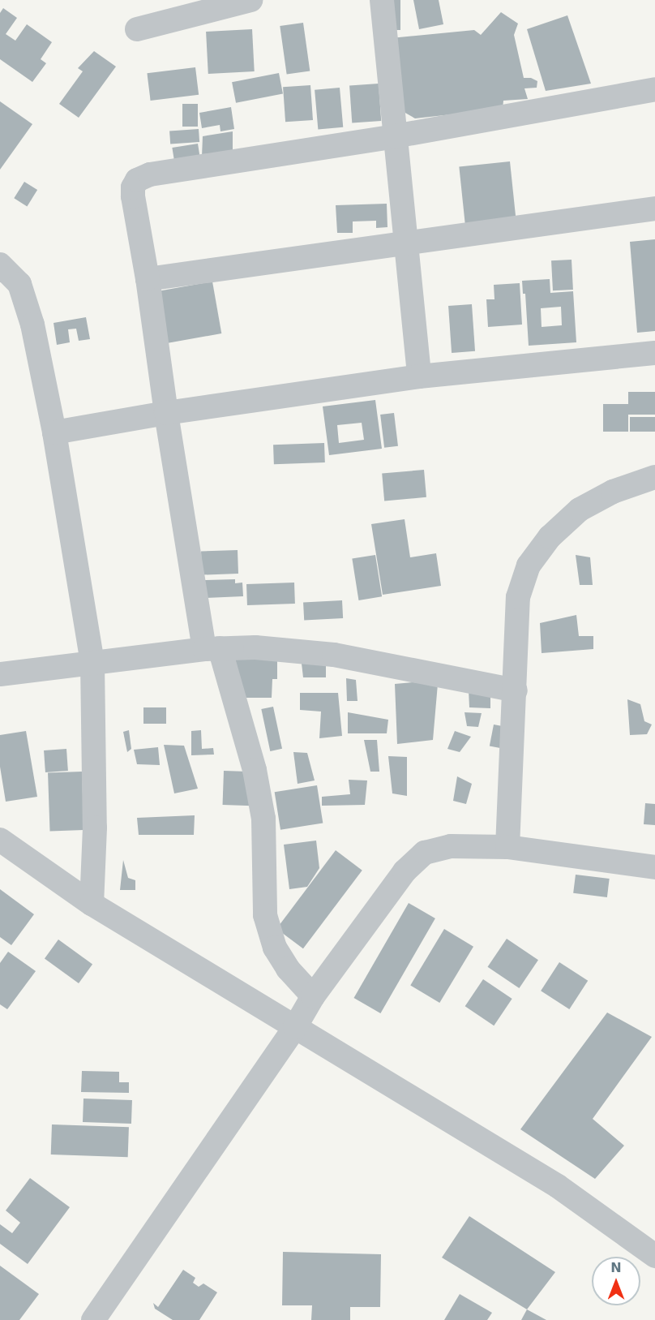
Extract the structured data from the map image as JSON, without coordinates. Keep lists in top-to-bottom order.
{
  "north": "top"
}
